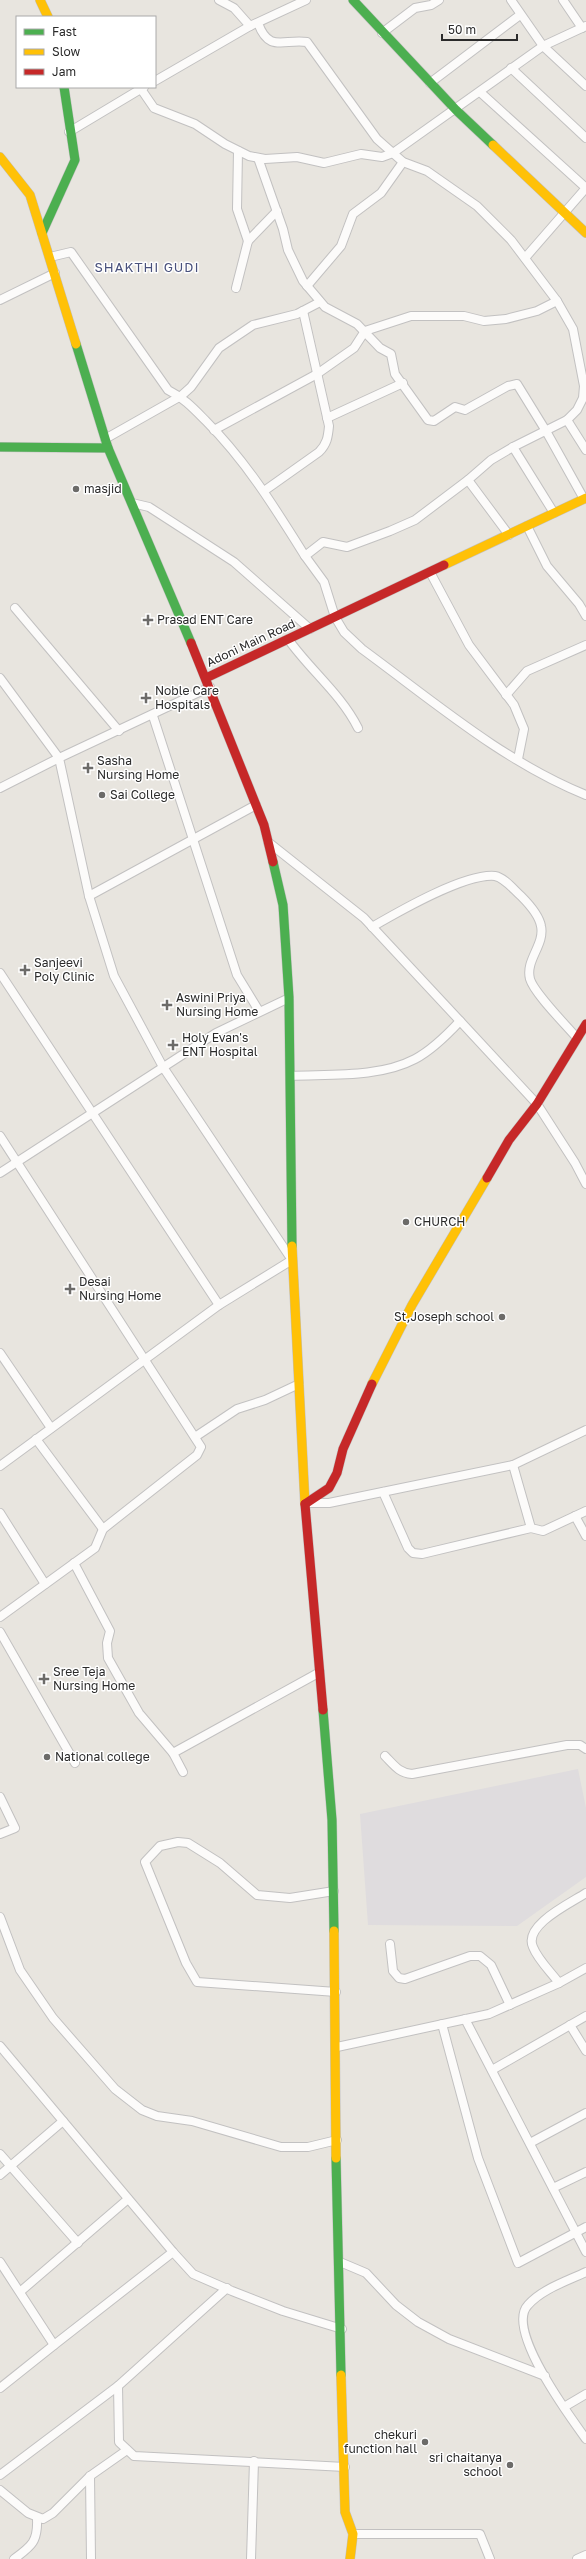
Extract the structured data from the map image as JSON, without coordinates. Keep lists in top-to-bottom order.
{
  "streets": {
    "main road": ["Adoni Main Road"]
  },
  "districts": ["SHAKTHI GUDI"],
  "places": {
    "other": [
      "masjid",
      "Sai College",
      "CHURCH",
      "St,Joseph school",
      "National college",
      "chekuri function hall",
      "sri chaitanya school"
    ],
    "health": [
      "Prasad ENT Care",
      "Noble Care Hospitals",
      "Sasha Nursing Home",
      "Sanjeevi Poly Clinic",
      "Aswini Priya Nursing Home",
      "Holy Evan's ENT Hospital",
      "Desai Nursing Home",
      "Sree Teja Nursing Home"
    ]
  },
  "legend": ["Fast", "Slow", "Jam"],
  "scale_bar": "50 m"
}
